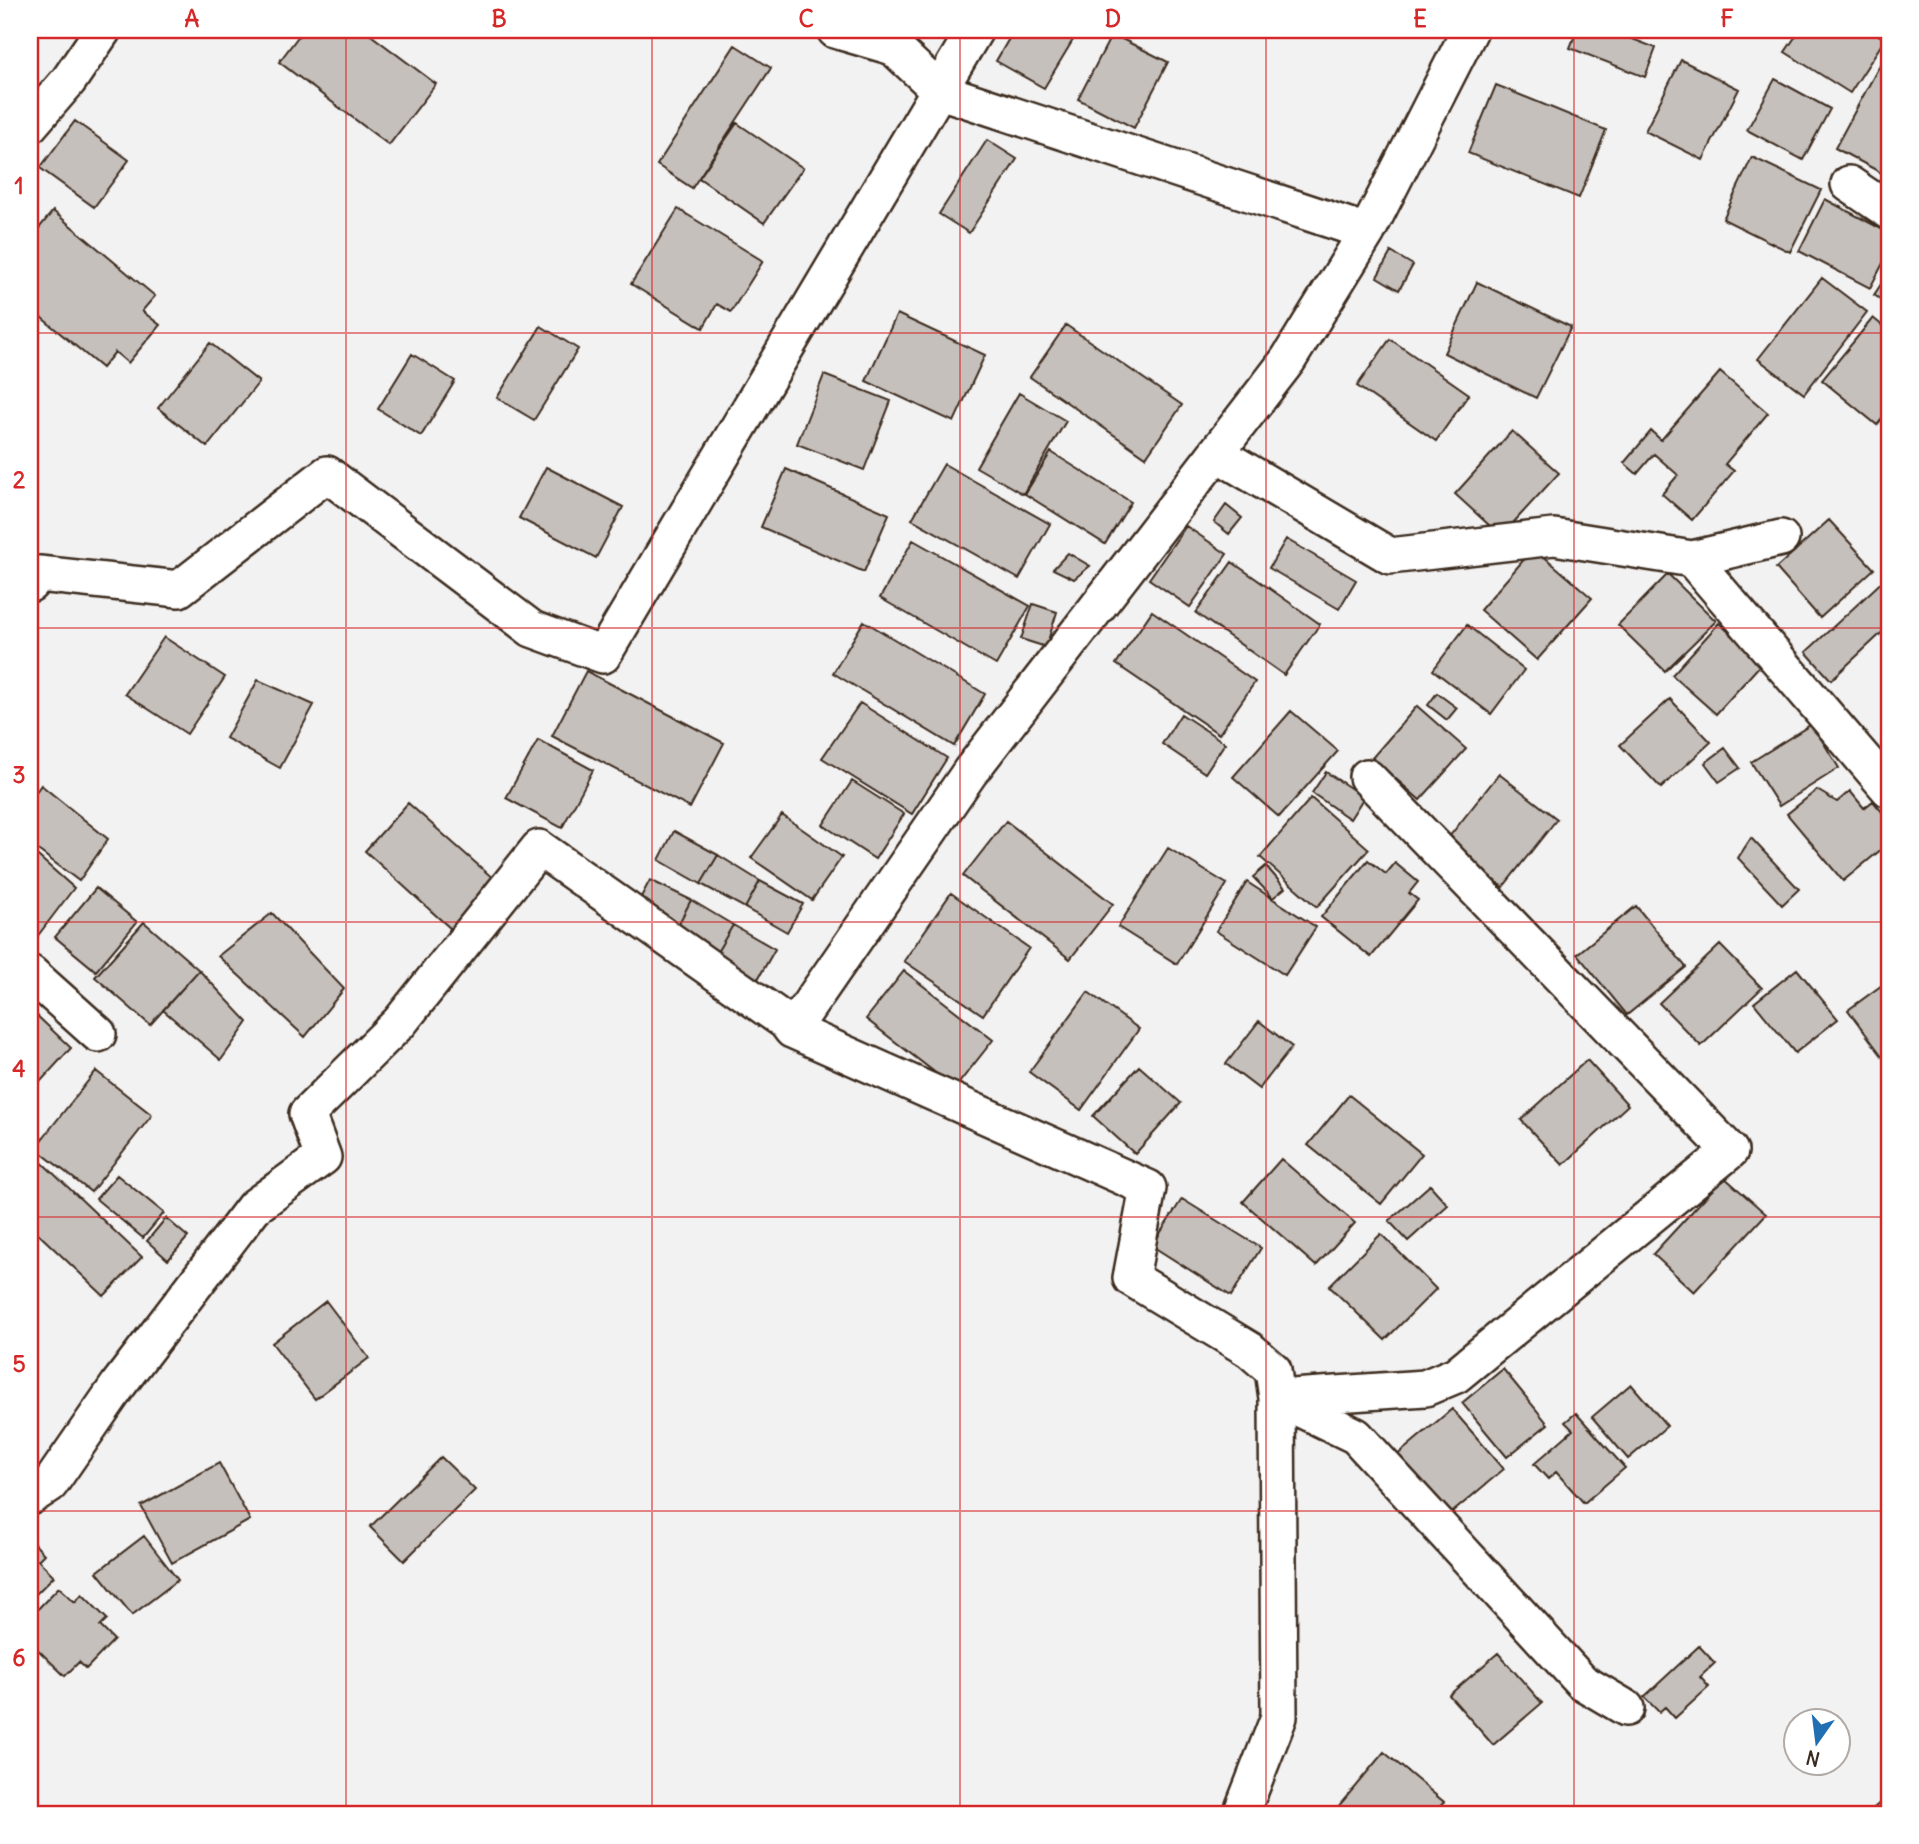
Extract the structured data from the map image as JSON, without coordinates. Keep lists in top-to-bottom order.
{
  "north": "bottom",
  "grid": {
    "columns": [
      "A",
      "B",
      "C",
      "D",
      "E",
      "F"
    ],
    "rows": [
      "1",
      "2",
      "3",
      "4",
      "5",
      "6"
    ]
  }
}
